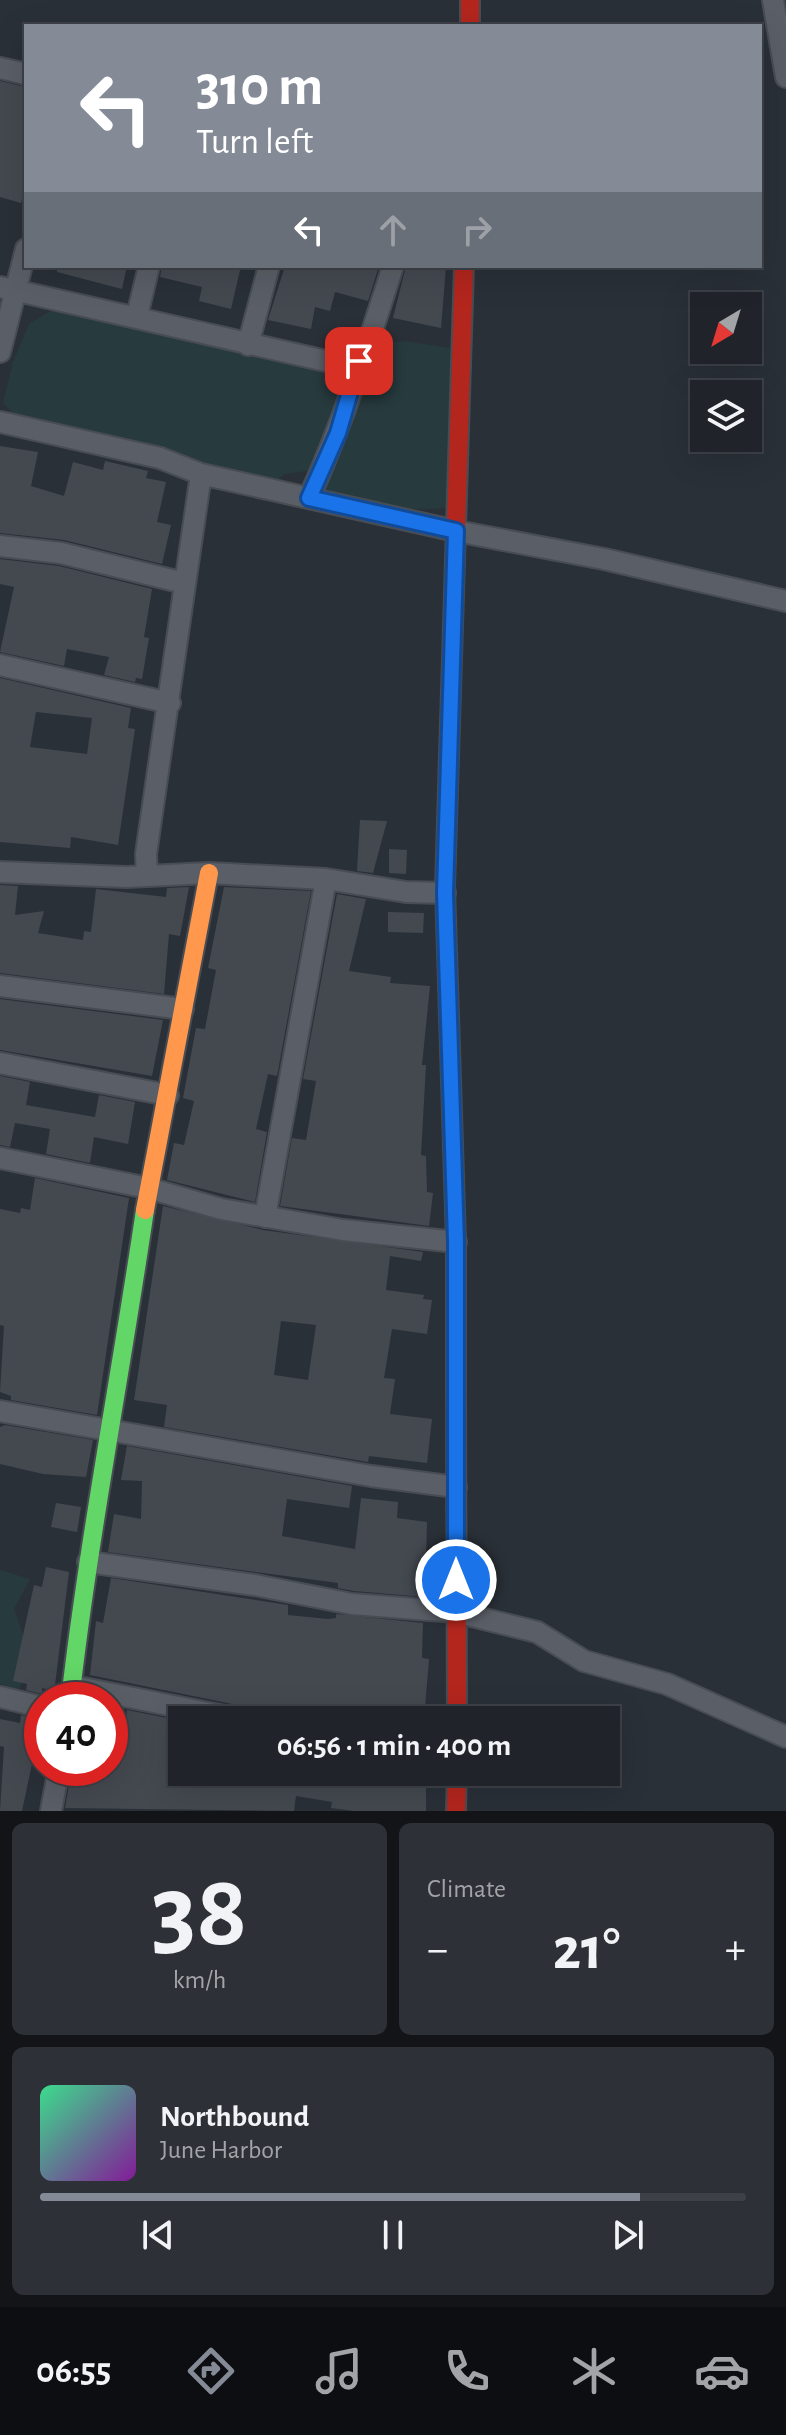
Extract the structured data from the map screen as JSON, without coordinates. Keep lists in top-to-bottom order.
{
  "north": "bottom left",
  "page": {
    "turn": ["310 m", "Turn left"],
    "limit": "40",
    "trip": "06:56 · 1 min · 400 m",
    "tile": [
      ["38", "km/h"],
      "Climate"
    ],
    "heat": ["−", "21°", "+"],
    "song": ["Northbound", "June Harbor"],
    "tabs": "06:55"
  }
}
